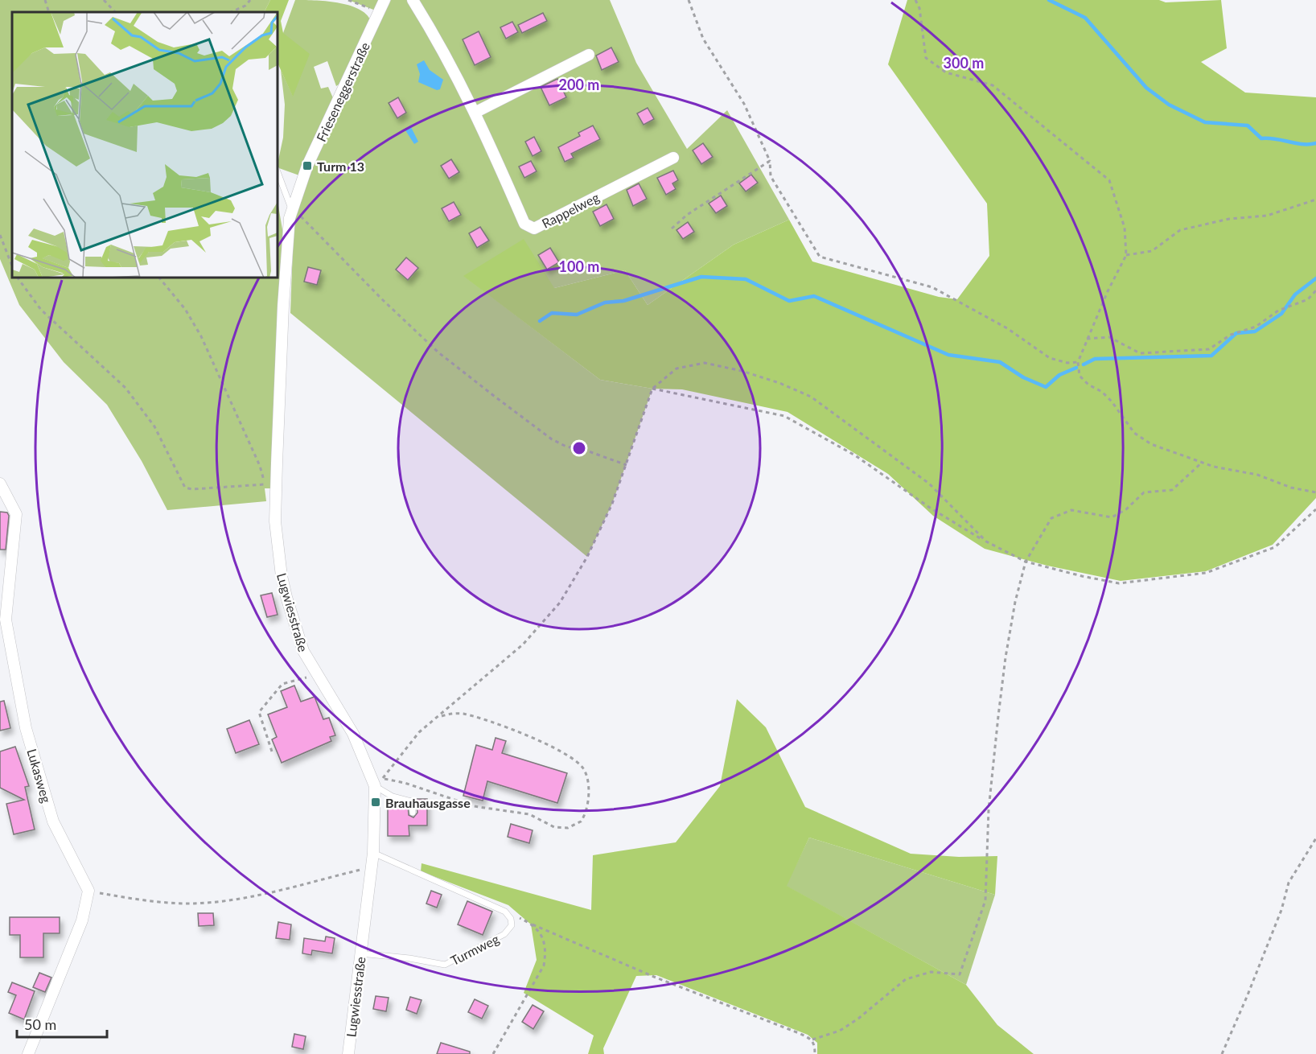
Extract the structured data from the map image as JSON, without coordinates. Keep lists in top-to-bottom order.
{
  "streets": {
    "street": [
      "Frieseneggerstraße",
      "Rappelweg",
      "Lugwiesstraße",
      "Lukasweg"
    ],
    "lane": ["Turmweg"]
  },
  "crossings": [
    ["Frieseneggerstraße", "Lugwiesstraße"],
    ["Lugwiesstraße", "Turmweg"]
  ],
  "places": {
    "transit": ["Turm 13", "Brauhausgasse"]
  },
  "scale_bar": "50 m",
  "rings": ["300 m", "200 m", "100 m"]
}
